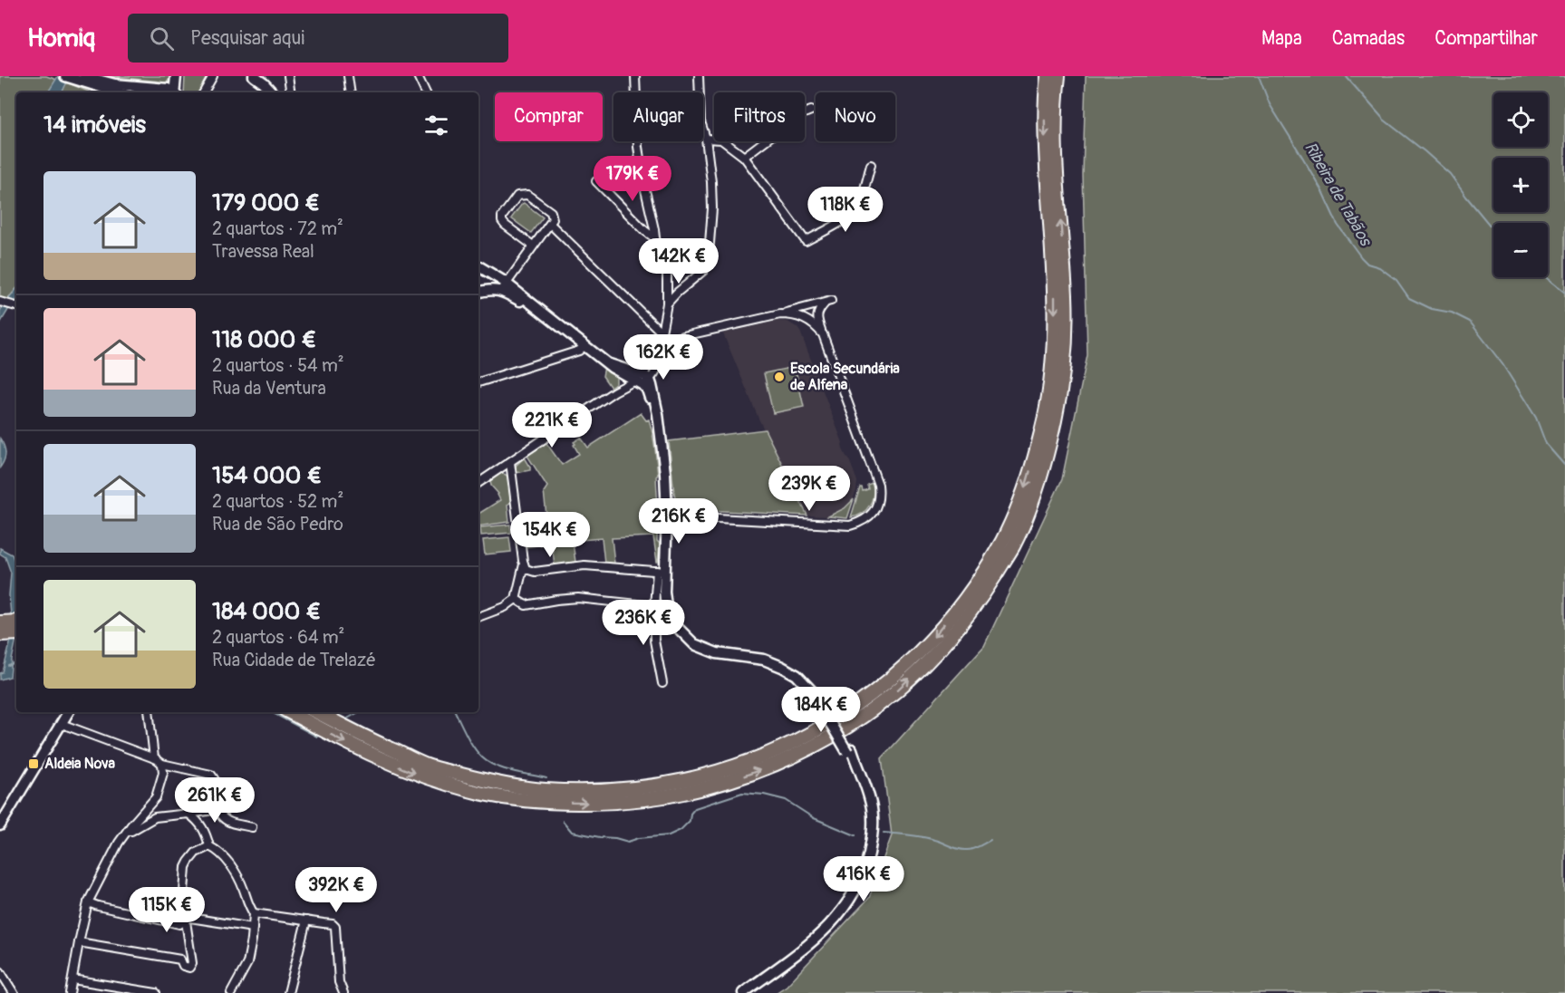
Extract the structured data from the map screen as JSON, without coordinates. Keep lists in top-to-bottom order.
{
  "water": ["Ribeira de Tabãos"],
  "places": {
    "other": ["Escola Secundária de Alfena"],
    "transit": ["Aldeia Nova"]
  },
  "page": {
    "header": "Homiq",
    "search": "Pesquisar aqui",
    "nav": ["Mapa", "Camadas", "Compartilhar"],
    "map_buttons": ["+", "−"],
    "chip": [
      "Comprar",
      "Alugar",
      "Filtros",
      "Novo"
    ],
    "heading": "14 imóveis",
    "price": [
      "179K €",
      "118K €",
      "142K €",
      "162K €",
      "221K €",
      "239K €",
      "216K €",
      "154K €",
      "236K €",
      "184K €",
      "261K €",
      "416K €",
      "392K €",
      "115K €"
    ],
    "list": [
      {
        "name": "179 000 €",
        "note": "2 quartos · 72 m² · Travessa Real"
      },
      {
        "name": "118 000 €",
        "note": "2 quartos · 54 m² · Rua da Ventura"
      },
      {
        "name": "154 000 €",
        "note": "2 quartos · 52 m² · Rua de São Pedro"
      },
      {
        "name": "184 000 €",
        "note": "2 quartos · 64 m² · Rua Cidade de Trelazé"
      }
    ]
  }
}
